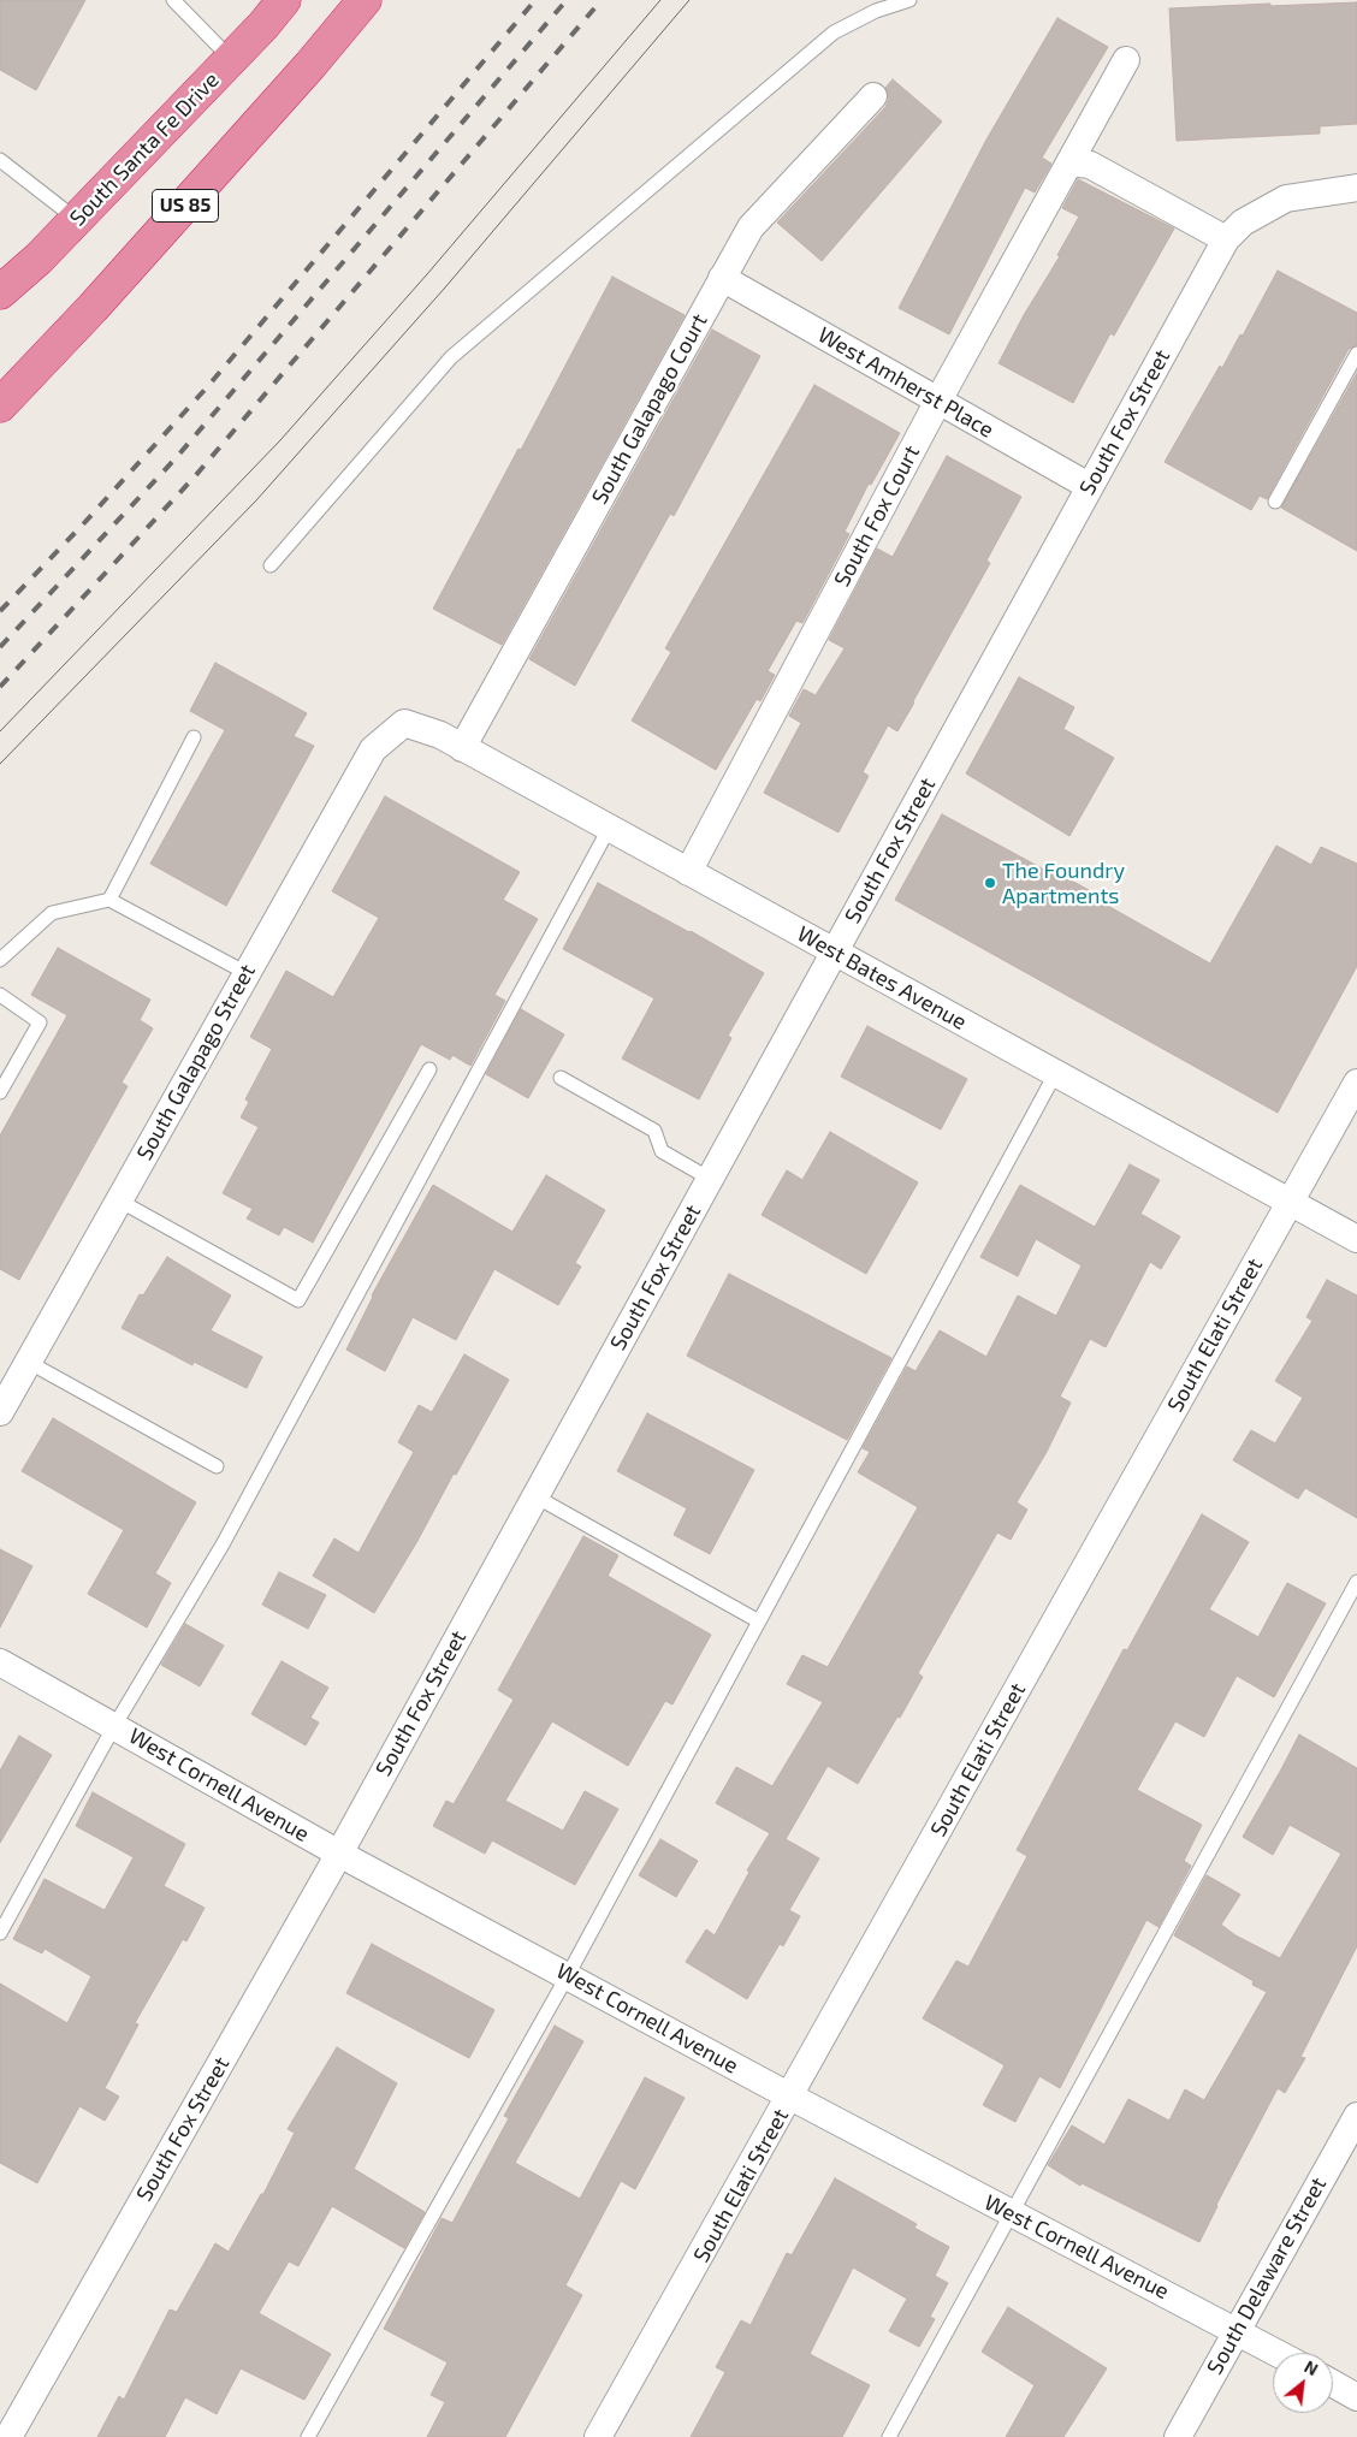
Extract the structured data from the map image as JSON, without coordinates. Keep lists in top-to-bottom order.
{
  "streets": {
    "highway": ["South Santa Fe Drive", "US 85"],
    "street": [
      "West Amherst Place",
      "South Galapago Court",
      "South Fox Street",
      "South Fox Court",
      "West Bates Avenue",
      "South Galapago Street",
      "South Elati Street",
      "West Cornell Avenue",
      "South Delaware Street"
    ]
  },
  "crossings": [
    ["West Amherst Place", "South Galapago Court"],
    ["West Amherst Place", "South Fox Street"],
    ["West Amherst Place", "South Fox Court"],
    ["South Galapago Court", "West Bates Avenue"],
    ["South Fox Street", "West Bates Avenue"],
    ["South Fox Street", "West Cornell Avenue"],
    ["South Fox Court", "West Bates Avenue"],
    ["West Bates Avenue", "South Galapago Street"],
    ["West Bates Avenue", "South Elati Street"],
    ["South Elati Street", "West Cornell Avenue"],
    ["West Cornell Avenue", "South Delaware Street"]
  ],
  "places": ["The Foundry Apartments"],
  "north": "top right"
}
